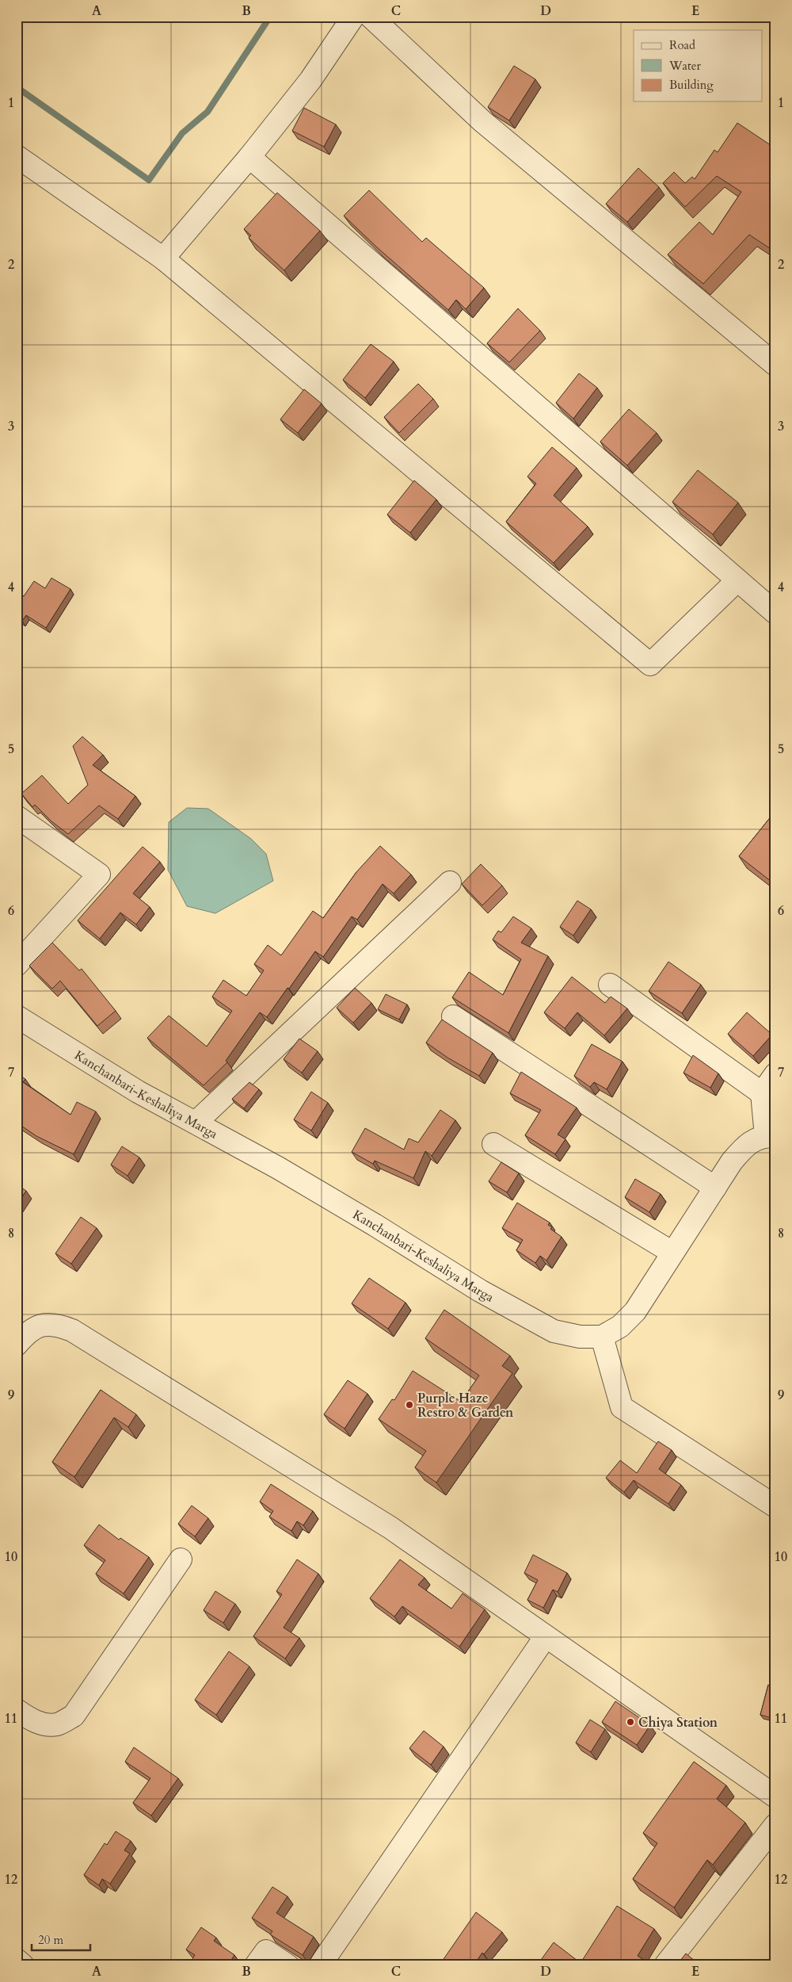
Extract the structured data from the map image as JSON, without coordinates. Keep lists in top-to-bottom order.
{
  "streets": {
    "street": ["Kanchanbari-Keshaliya Marga"]
  },
  "places": ["Purple Haze Restro & Garden", "Chiya Station"],
  "legend": ["Road", "Water", "Building"],
  "scale_bar": "20 m",
  "grid": {
    "columns": [
      "A",
      "B",
      "C",
      "D",
      "E"
    ],
    "rows": [
      "1",
      "2",
      "3",
      "4",
      "5",
      "6",
      "7",
      "8",
      "9",
      "10",
      "11",
      "12"
    ]
  }
}
